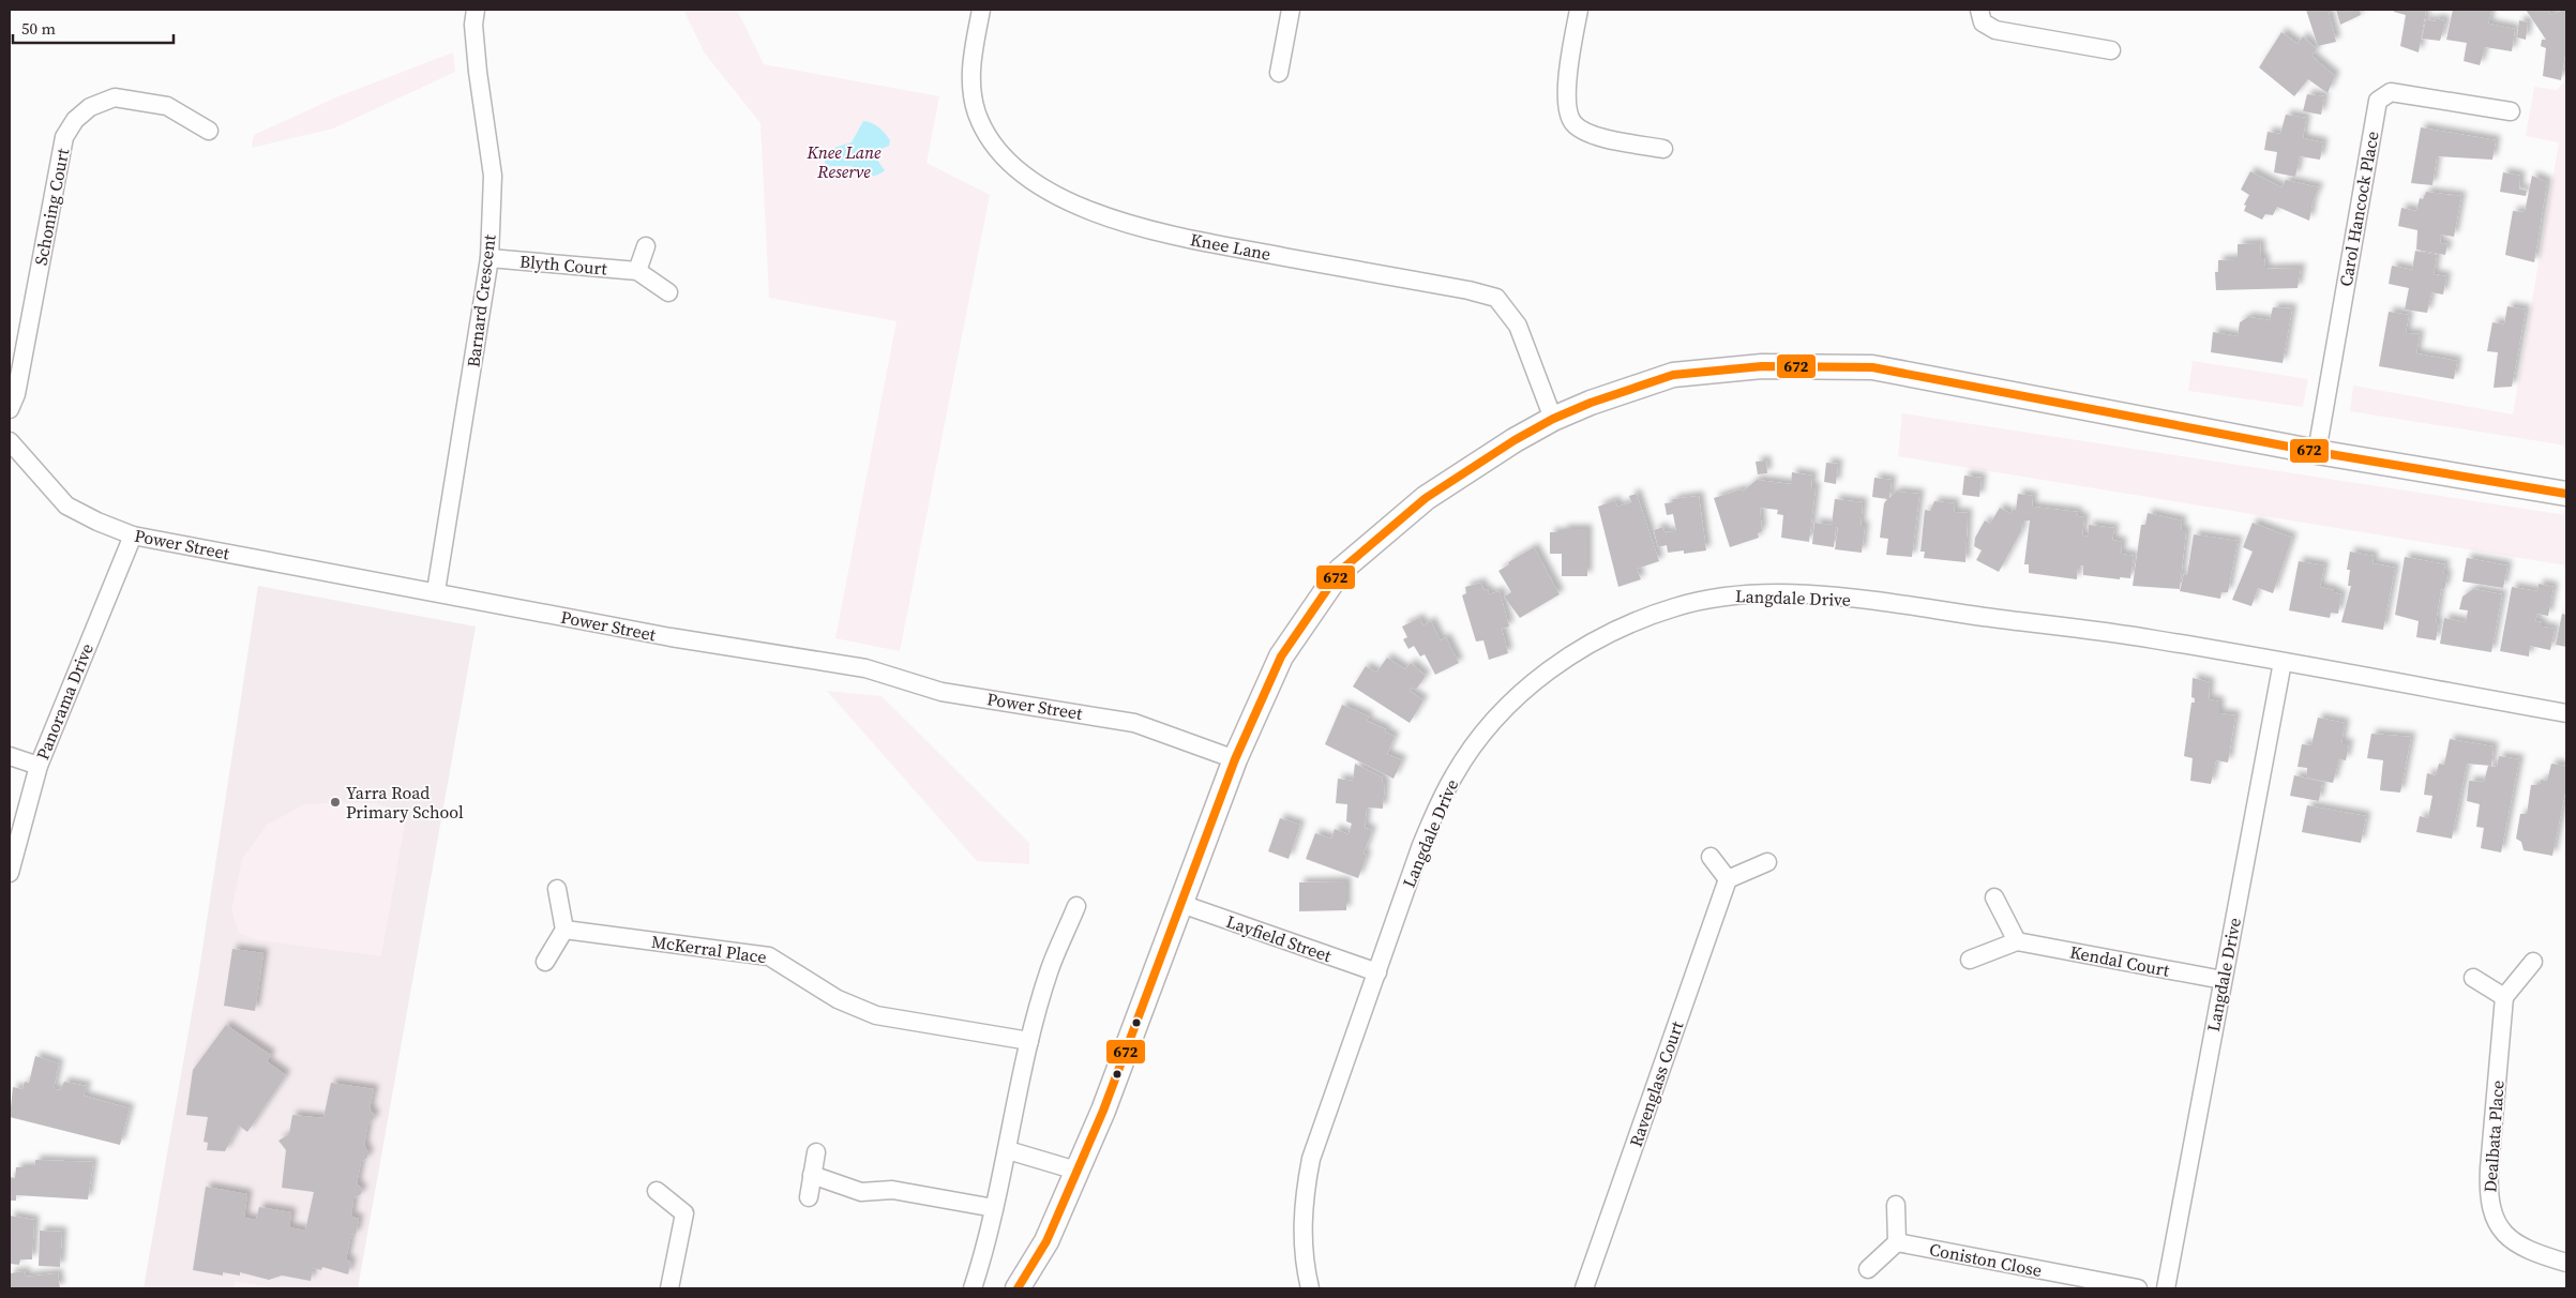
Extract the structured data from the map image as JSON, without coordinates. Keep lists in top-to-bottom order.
{
  "streets": {
    "street": [
      "Schoning Court",
      "Carol Hancock Place",
      "Knee Lane",
      "Blyth Court",
      "Barnard Crescent",
      "Power Street",
      "Langdale Drive",
      "Panorama Drive",
      "Layfield Street",
      "McKerral Place",
      "Kendal Court",
      "Ravenglass Court",
      "Dealbata Place",
      "Coniston Close"
    ]
  },
  "crossings": [
    ["Blyth Court", "Barnard Crescent"],
    ["Barnard Crescent", "Power Street"],
    ["Power Street", "Panorama Drive"],
    ["Langdale Drive", "Layfield Street"],
    ["Langdale Drive", "Kendal Court"]
  ],
  "parks": ["Knee Lane Reserve"],
  "places": ["Yarra Road Primary School"],
  "lines": ["transit line 672"],
  "scale_bar": "50 m"
}
